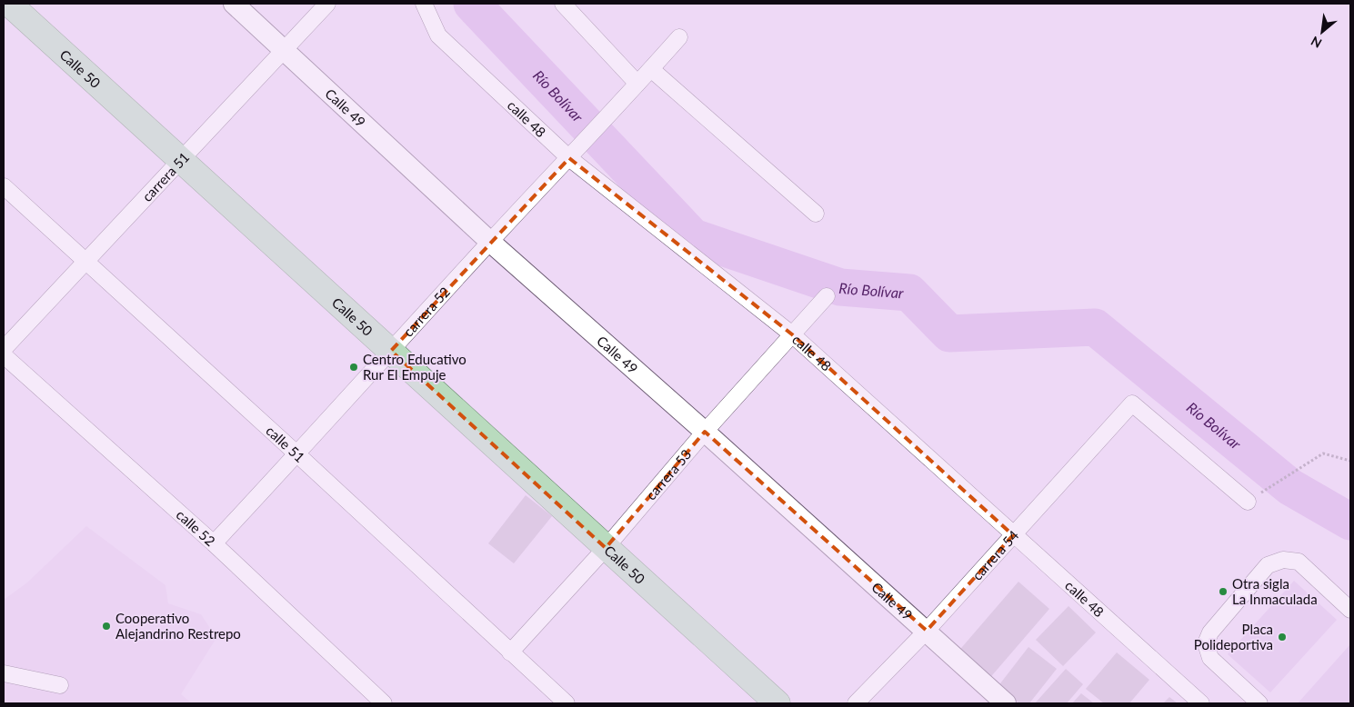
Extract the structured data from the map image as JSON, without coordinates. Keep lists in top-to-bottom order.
{
  "streets": {
    "main road": ["Calle 50"],
    "street": [
      "Calle 49",
      "calle 48",
      "carrera 51",
      "carrera 52",
      "calle 51",
      "carrera 53",
      "calle 52",
      "carrera 54"
    ]
  },
  "crossings": [
    ["Calle 50", "carrera 51"],
    ["Calle 50", "carrera 52"],
    ["Calle 50", "carrera 53"],
    ["Calle 49", "carrera 51"],
    ["Calle 49", "carrera 52"],
    ["Calle 49", "carrera 53"],
    ["Calle 49", "carrera 54"],
    ["calle 48", "carrera 52"],
    ["calle 48", "carrera 53"],
    ["calle 48", "carrera 54"],
    ["carrera 51", "calle 51"],
    ["carrera 52", "calle 51"],
    ["carrera 52", "calle 52"],
    ["calle 51", "carrera 53"]
  ],
  "water": ["Río Bolívar"],
  "places": [
    "Centro Educativo Rur El Empuje",
    "Otra sigla La Inmaculada",
    "Cooperativo Alejandrino Restrepo",
    "Placa Polideportiva"
  ],
  "north": "bottom left"
}
